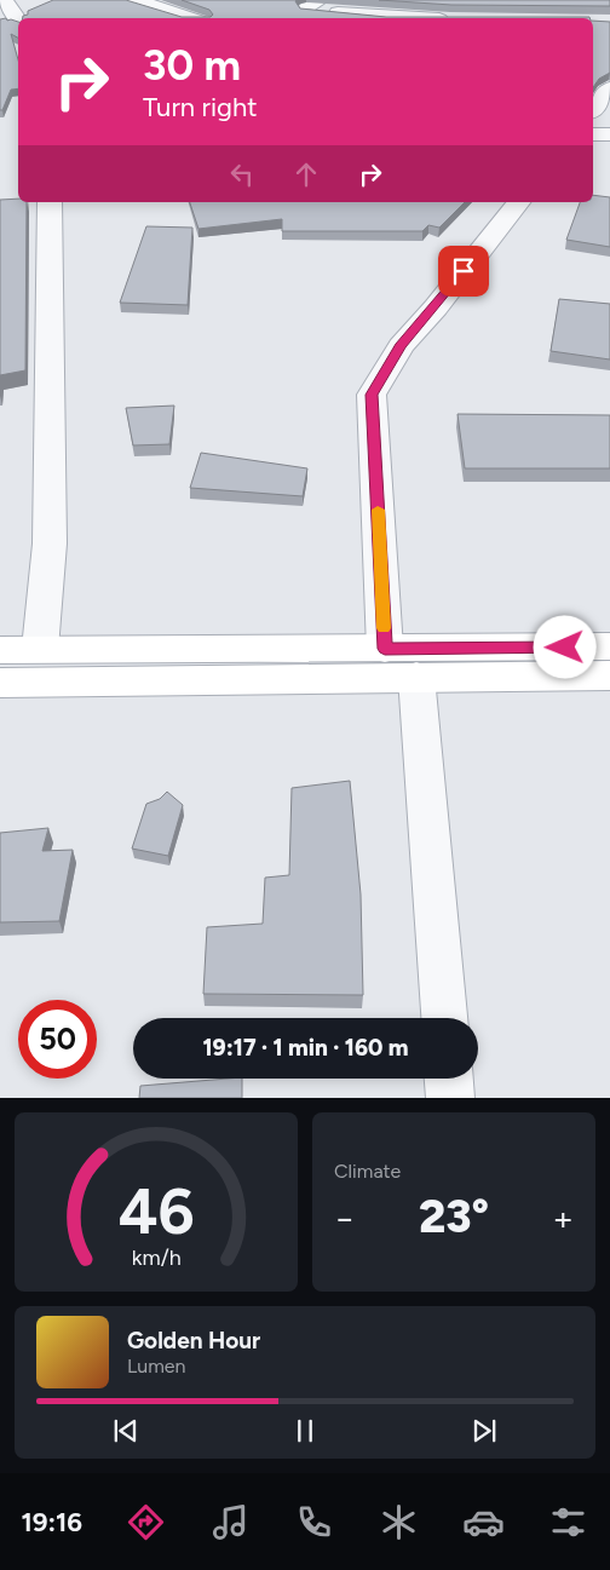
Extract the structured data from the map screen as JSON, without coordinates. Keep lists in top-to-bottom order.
{
  "page": {
    "turn": ["30 m", "Turn right"],
    "limit": "50",
    "trip": "19:17 · 1 min · 160 m",
    "tile": "Climate",
    "heat": ["−", "23°", "+"],
    "song": ["Golden Hour", "Lumen"],
    "tabs": "19:16",
    "gauge": ["46", "km/h"]
  }
}
